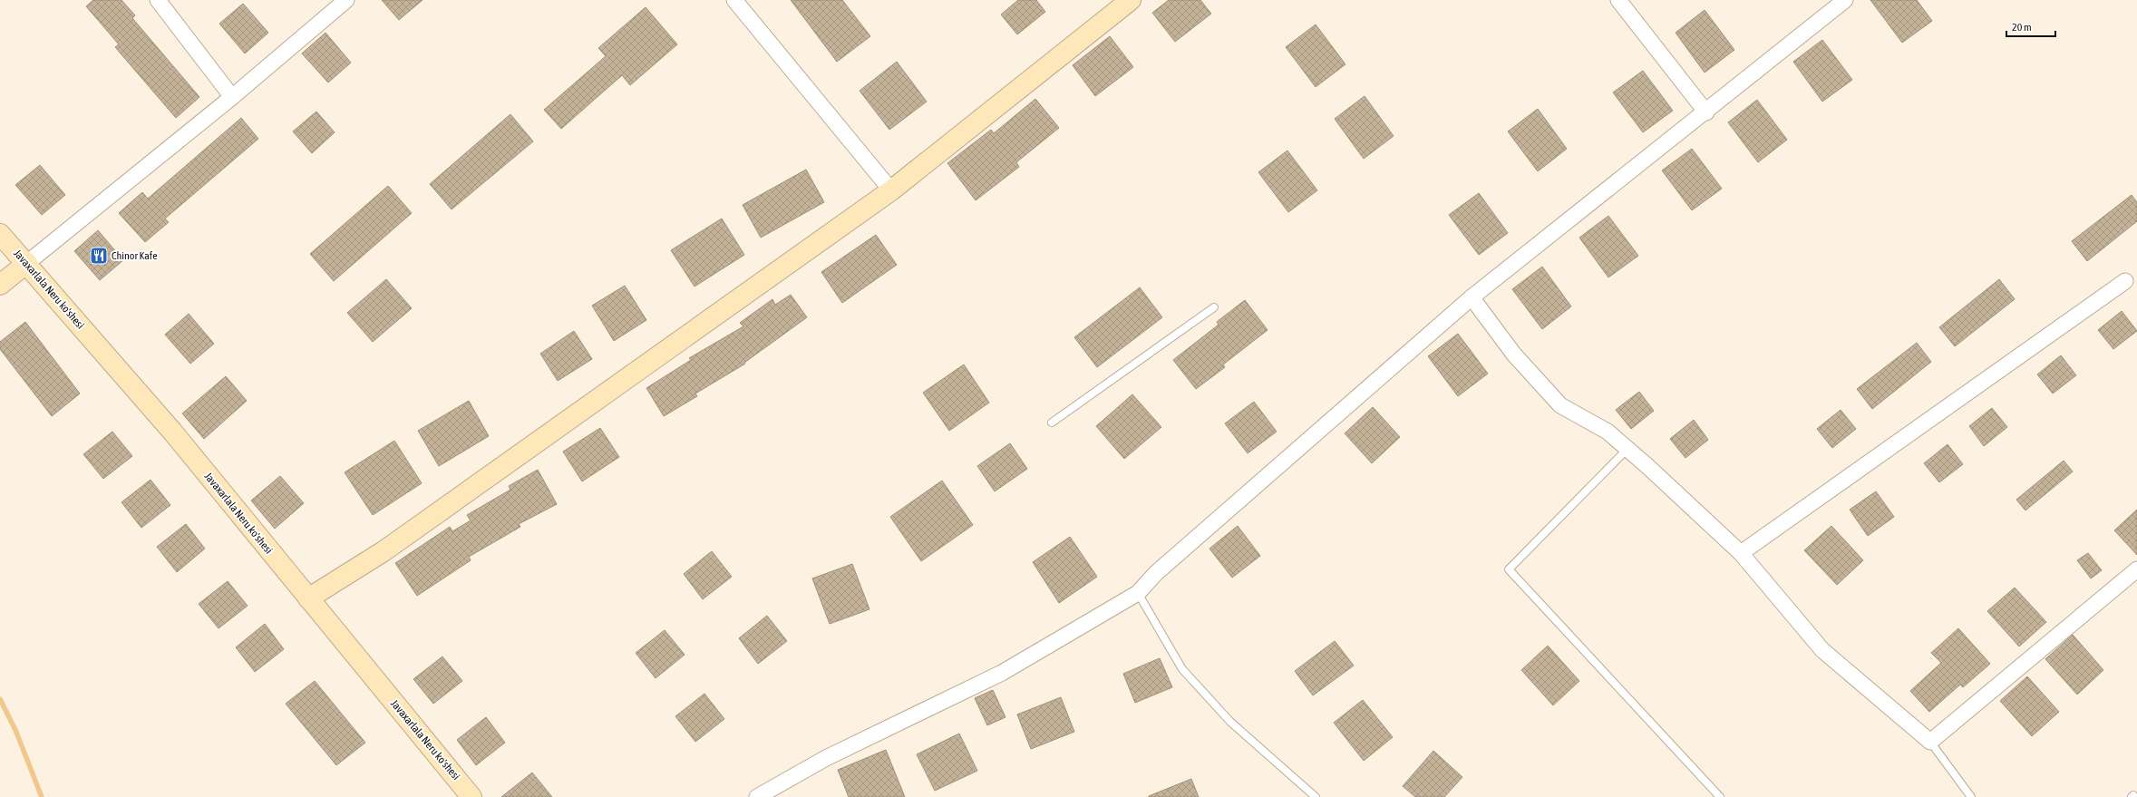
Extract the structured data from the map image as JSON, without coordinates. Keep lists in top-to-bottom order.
{
  "streets": {
    "street": ["Javaxarlala Neru ko'shesi"]
  },
  "places": {
    "restaurant": ["Chinor Kafe"]
  },
  "scale_bar": "20 m"
}
